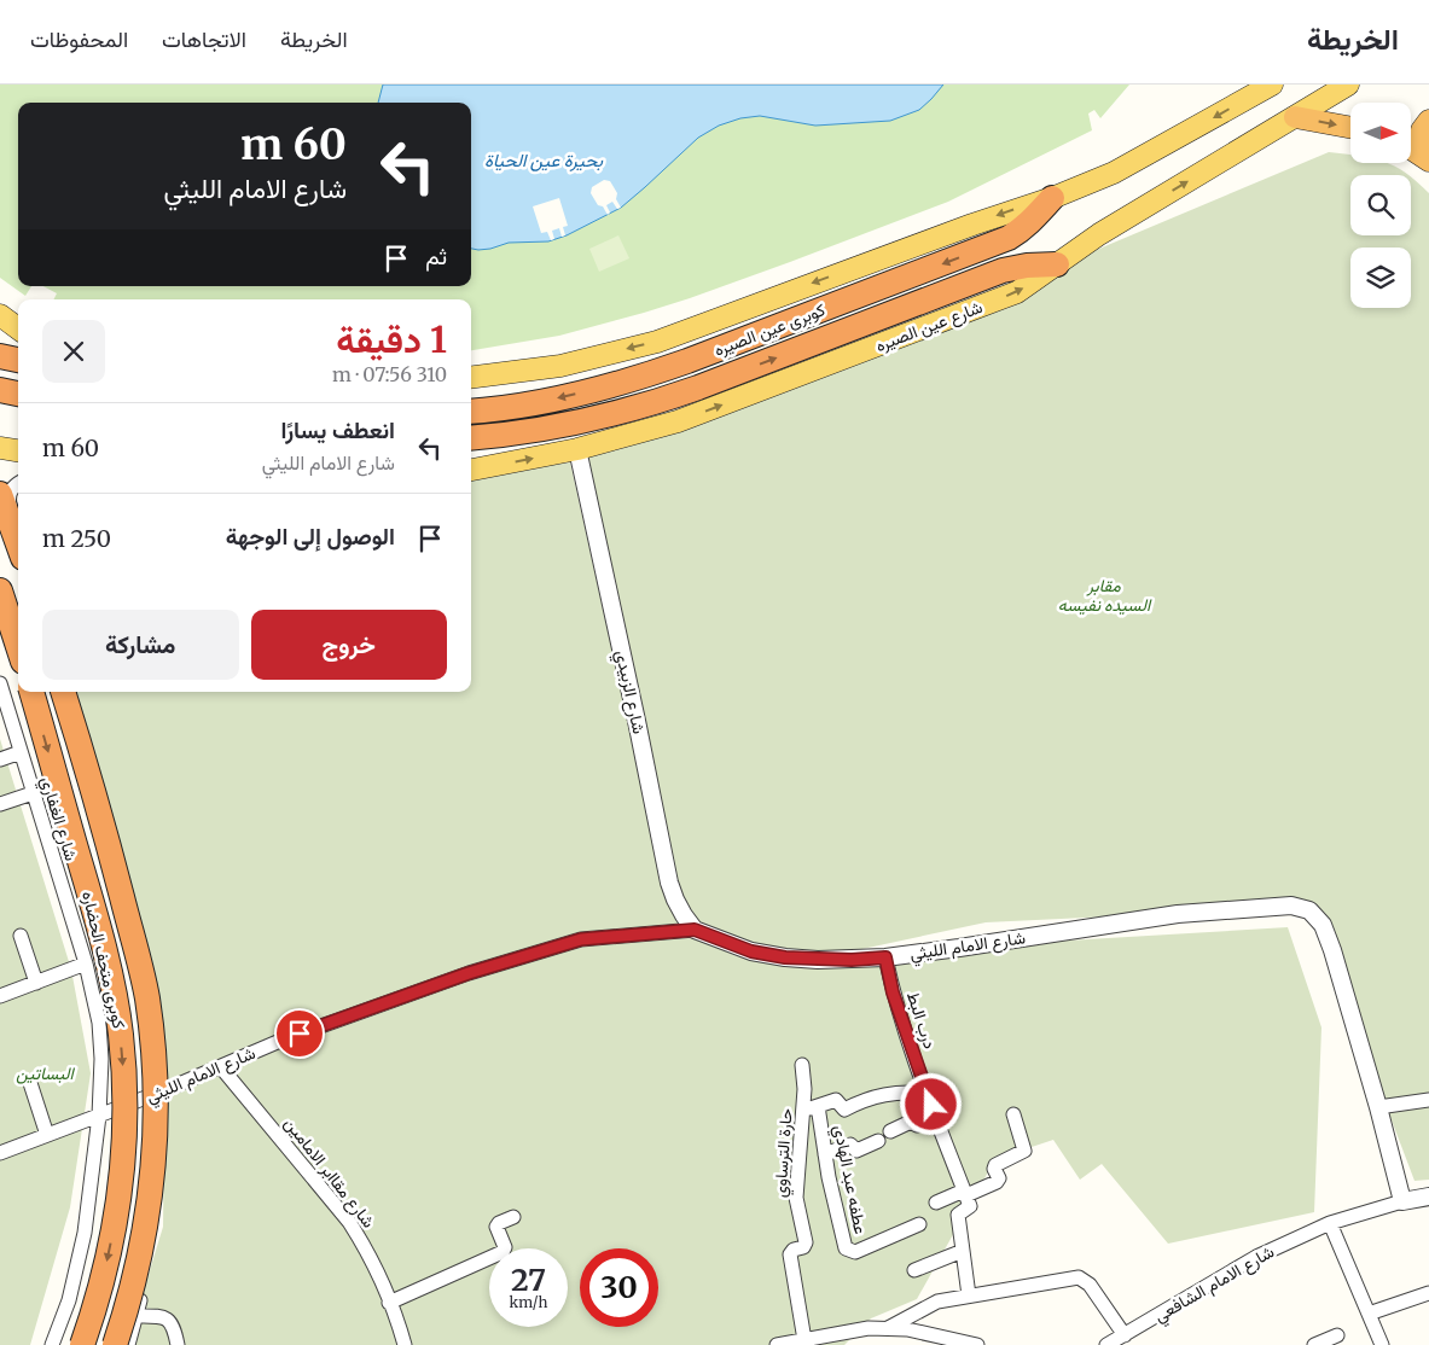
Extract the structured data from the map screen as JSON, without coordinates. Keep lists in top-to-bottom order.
{
  "streets": {
    "highway": ["كوبرى عين الصيره", "كوبرى متحف الحضاره"],
    "main road": ["شارع عين الصيره"],
    "street": [
      "شارع الزبيدي",
      "شارع الغفاري",
      "شارع الامام الليثي",
      "درب البط",
      "حارة الترساوي",
      "شارع مقاابر الامامين",
      "عطفه عبد الهادي",
      "شارع الامام الشافعي"
    ]
  },
  "crossings": [
    ["شارع عين الصيره", "كوبرى عين الصيره"],
    ["شارع عين الصيره", "شارع الزبيدي"],
    ["شارع الزبيدي", "شارع الامام الليثي"],
    ["شارع الغفاري", "شارع الامام الليثي"],
    ["شارع الامام الليثي", "درب البط"],
    ["شارع الامام الليثي", "شارع مقاابر الامامين"],
    ["شارع الامام الليثي", "شارع الامام الشافعي"]
  ],
  "water": ["بحيرة عين الحياة"],
  "parks": ["مقابر السيده نفيسه", "البساتين"],
  "north": "right",
  "page": {
    "header": "الخريطة",
    "nav": ["الخريطة", "الاتجاهات", "المحفوظات"],
    "turn": ["60 m", "شارع الامام الليثي"],
    "then": "ثم",
    "heading": ["1 دقيقة", "310 m · 07:56"],
    "list": [
      {
        "name": "انعطف يسارًا",
        "note": "شارع الامام الليثي",
        "value": "60 m"
      },
      {
        "name": "الوصول إلى الوجهة",
        "value": "250 m"
      }
    ],
    "buttons": ["خروج", "مشاركة"],
    "speed": "27 km/h",
    "limit": "30"
  }
}
